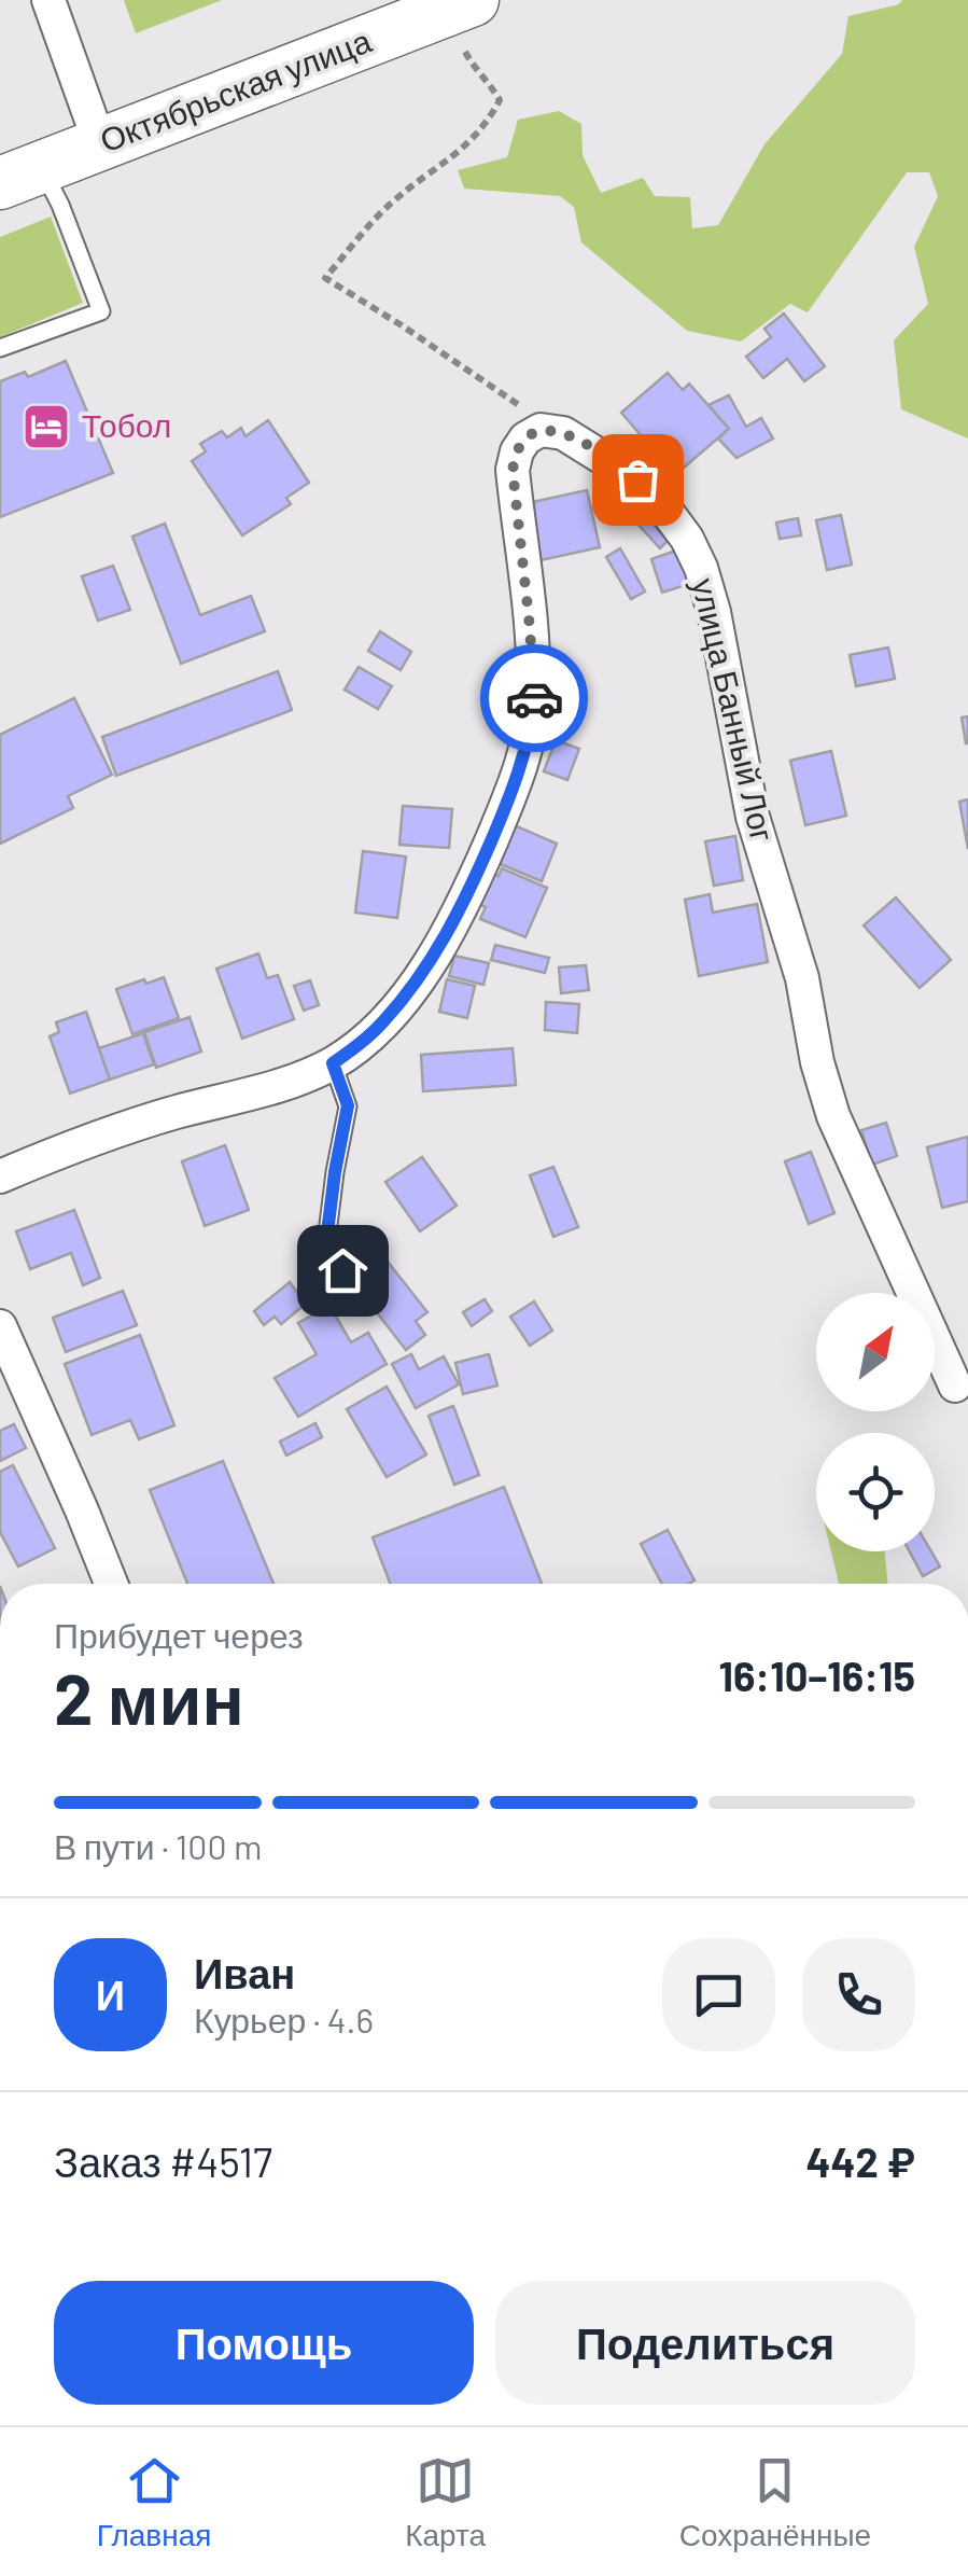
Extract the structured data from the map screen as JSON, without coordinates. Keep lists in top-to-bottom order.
{
  "streets": {
    "main road": ["Октябрьская улица"],
    "street": ["улица Банный Лог"]
  },
  "places": {
    "hotel": ["Тобол"]
  },
  "north": "top right",
  "page": {
    "heading": ["2 мин", "Прибудет через", "16:10–16:15"],
    "panel": [
      "Иван",
      "Курьер · 4.6",
      "Заказ #4517",
      "442 ₽"
    ],
    "bar": "В пути · 100 m",
    "round": "И",
    "buttons": ["Помощь", "Поделиться"],
    "tabs": ["Главная", "Карта", "Сохранённые"]
  }
}
